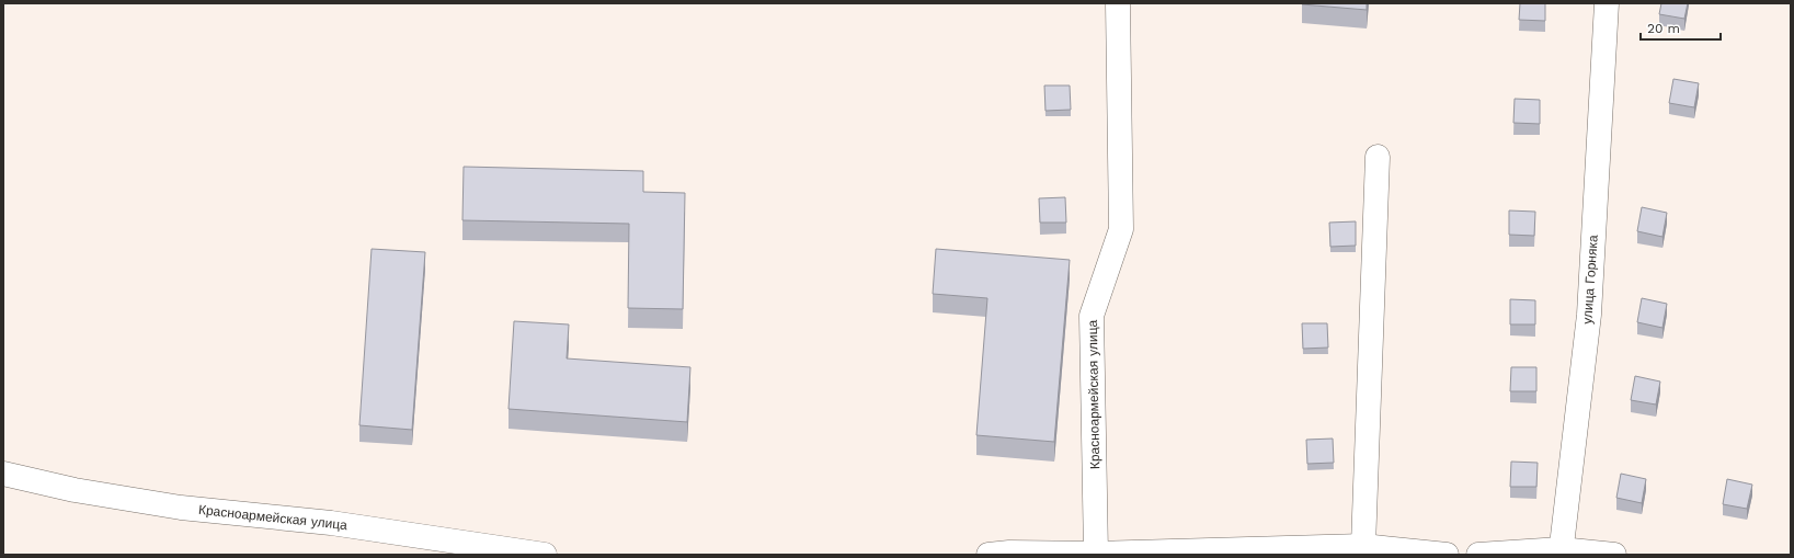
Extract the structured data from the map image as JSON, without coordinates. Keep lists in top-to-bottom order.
{
  "streets": {
    "street": ["улица Горняка", "Красноармейская улица"]
  },
  "scale_bar": "20 m"
}
